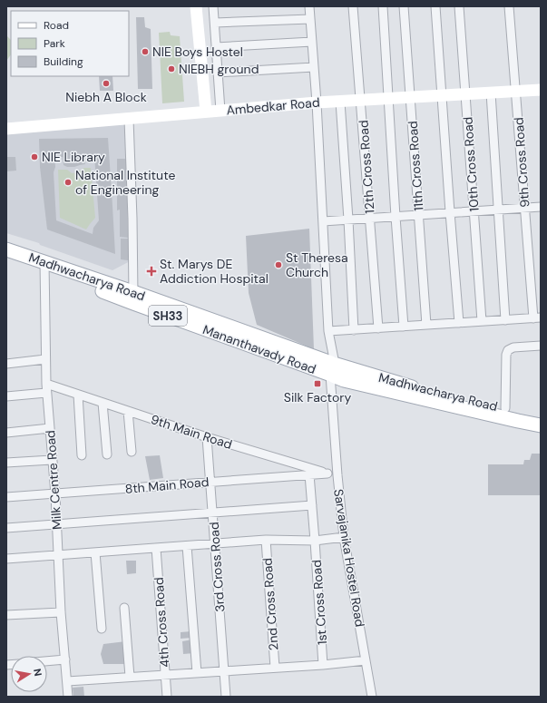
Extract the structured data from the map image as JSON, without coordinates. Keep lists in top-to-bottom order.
{
  "streets": {
    "main road": ["Madhwacharya Road", "SH33", "Mananthavady Road"],
    "street": [
      "Ambedkar Road",
      "9th Cross Road",
      "10th Cross Road",
      "11th Cross Road",
      "12th Cross Road",
      "9th Main Road",
      "Milk Centre Road",
      "8th Main Road",
      "Sarvajanika Hostel Road",
      "3rd Cross Road",
      "1st Cross Road",
      "2nd Cross Road",
      "4th Cross Road"
    ]
  },
  "crossings": [
    ["Ambedkar Road", "9th Cross Road"],
    ["Ambedkar Road", "10th Cross Road"],
    ["Ambedkar Road", "11th Cross Road"],
    ["Ambedkar Road", "12th Cross Road"],
    ["Ambedkar Road", "Sarvajanika Hostel Road"],
    ["Madhwacharya Road", "Mananthavady Road"],
    ["Madhwacharya Road", "Milk Centre Road"],
    ["Madhwacharya Road", "Sarvajanika Hostel Road"],
    ["Mananthavady Road", "Milk Centre Road"],
    ["Mananthavady Road", "Sarvajanika Hostel Road"],
    ["9th Main Road", "Milk Centre Road"],
    ["9th Main Road", "8th Main Road"],
    ["9th Main Road", "Sarvajanika Hostel Road"],
    ["9th Main Road", "3rd Cross Road"],
    ["Milk Centre Road", "8th Main Road"],
    ["8th Main Road", "3rd Cross Road"],
    ["8th Main Road", "1st Cross Road"]
  ],
  "places": {
    "other": [
      "NIE Boys Hostel",
      "NIEBH ground",
      "Niebh A Block",
      "NIE Library",
      "National Institute of Engineering",
      "St Theresa Church"
    ],
    "health": ["St. Marys DE Addiction Hospital"],
    "transit": ["Silk Factory"]
  },
  "legend": ["Road", "Park", "Building"],
  "north": "right"
}
